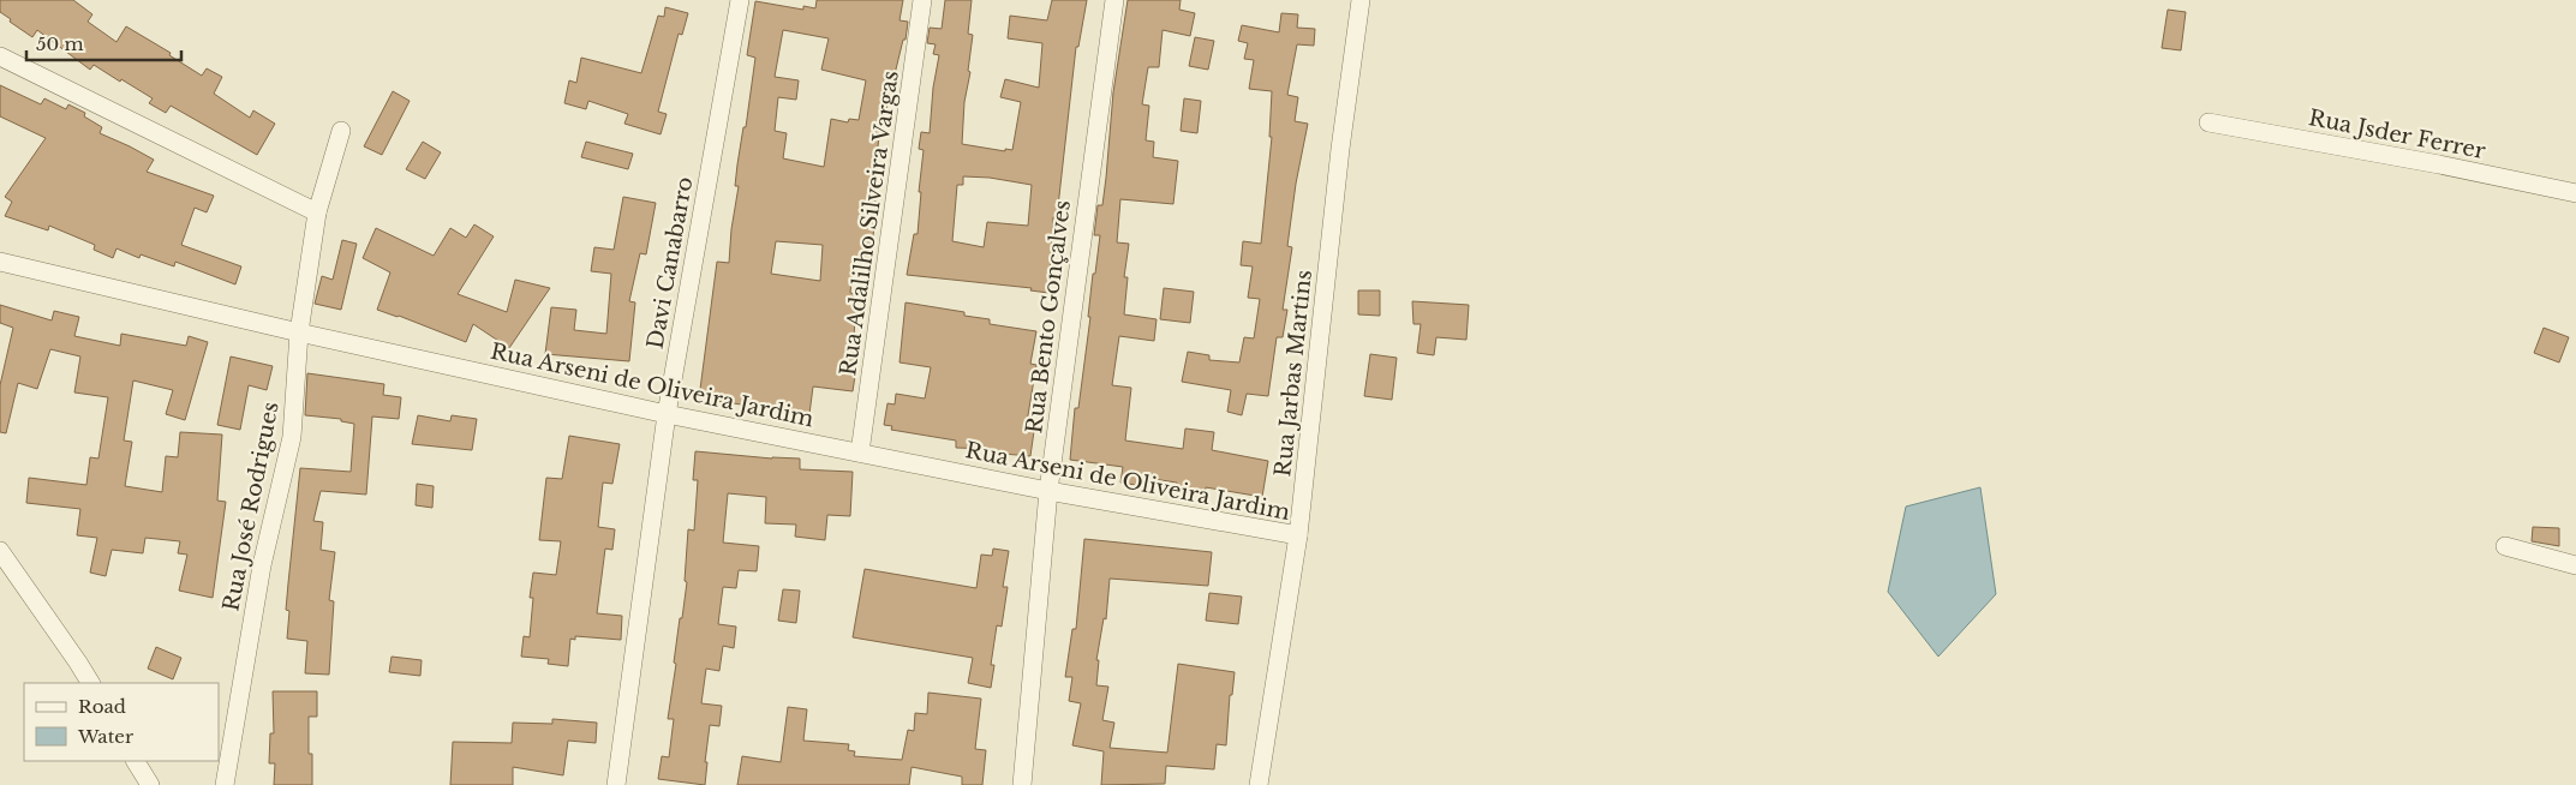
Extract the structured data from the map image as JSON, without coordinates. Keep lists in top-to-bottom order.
{
  "streets": {
    "street": [
      "Rua Jsder Ferrer",
      "Rua Adalilho Silveira Vargas",
      "Davi Canabarro",
      "Rua Bento Gonçalves",
      "Rua Jarbas Martins",
      "Rua Arseni de Oliveira Jardim",
      "Rua José Rodrigues"
    ]
  },
  "crossings": [
    ["Rua Adalilho Silveira Vargas", "Rua Arseni de Oliveira Jardim"],
    ["Davi Canabarro", "Rua Arseni de Oliveira Jardim"],
    ["Rua Bento Gonçalves", "Rua Arseni de Oliveira Jardim"],
    ["Rua Jarbas Martins", "Rua Arseni de Oliveira Jardim"],
    ["Rua Arseni de Oliveira Jardim", "Rua José Rodrigues"]
  ],
  "legend": ["Road", "Water"],
  "scale_bar": "50 m"
}
